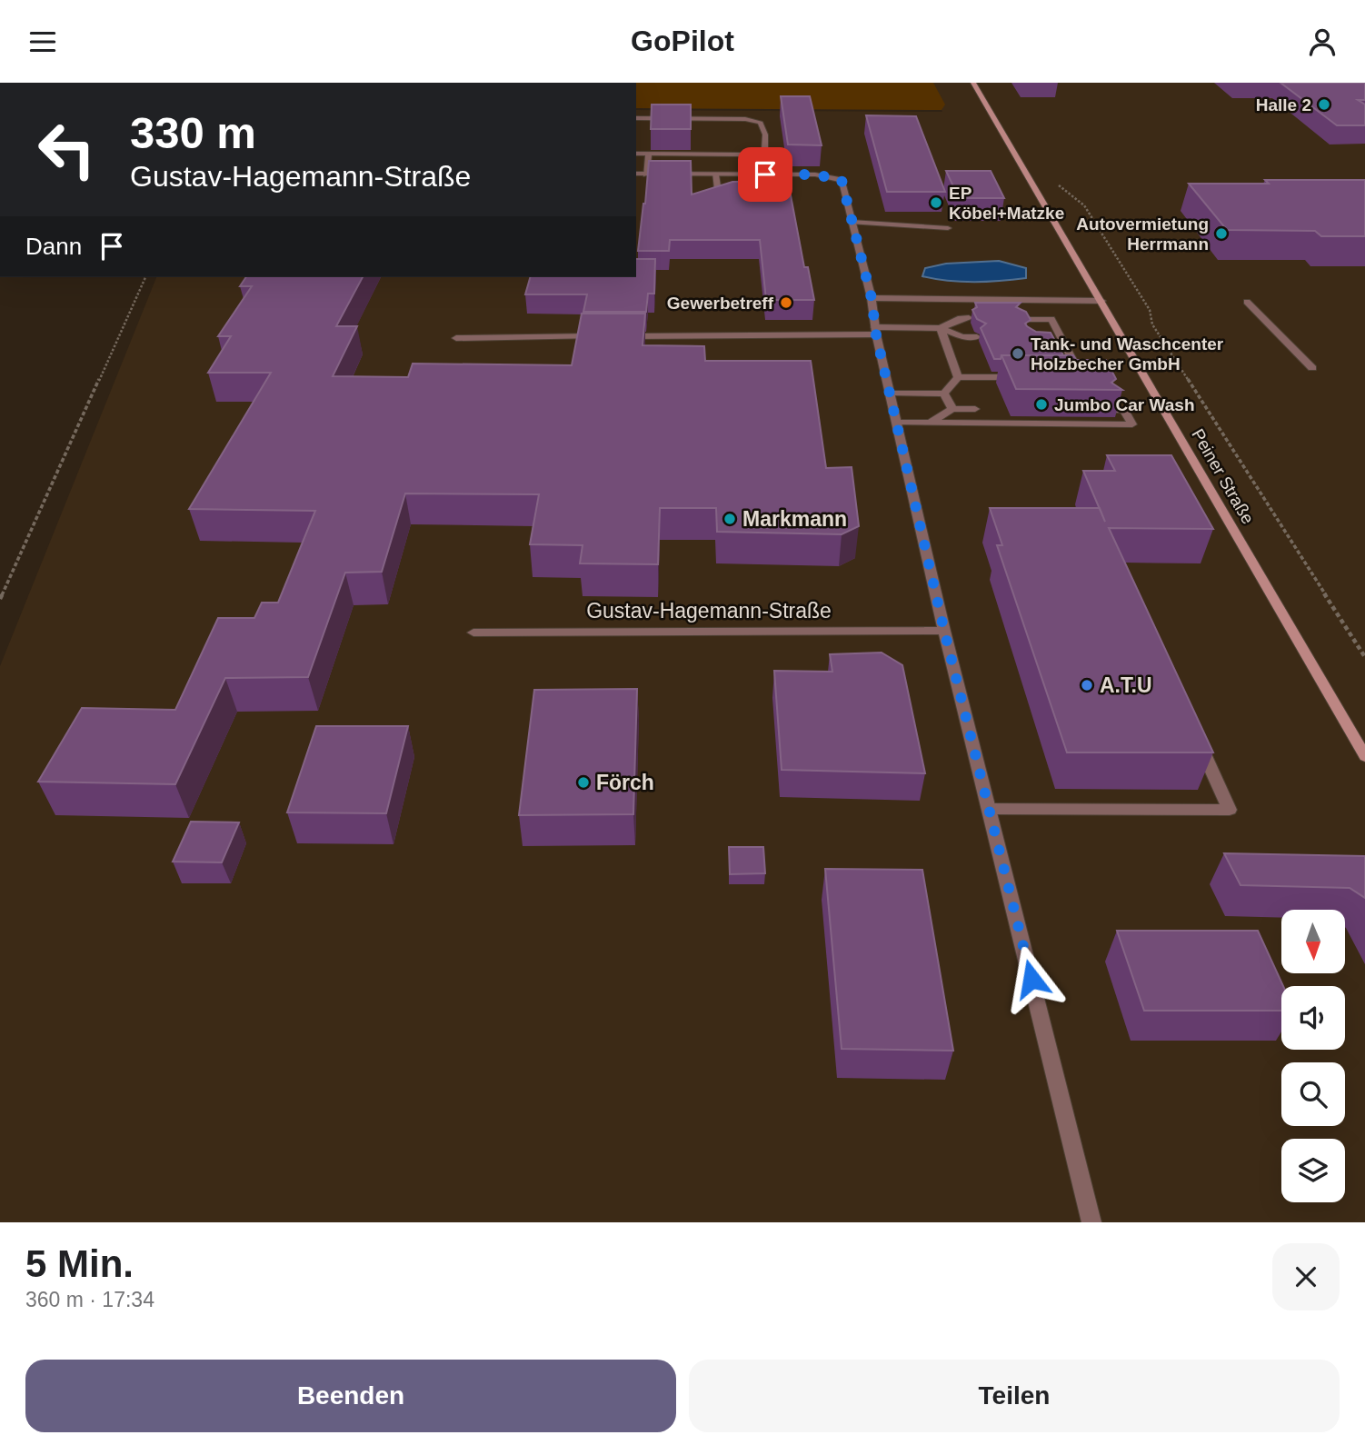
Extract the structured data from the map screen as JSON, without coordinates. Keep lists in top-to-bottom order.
{
  "streets": {
    "main road": ["Peiner Straße"],
    "street": ["Gustav-Hagemann-Straße"]
  },
  "places": [
    "Halle 2",
    "EP Köbel+Matzke",
    "Autovermietung Herrmann",
    "Gewerbetreff",
    "Tank- und Waschcenter Holzbecher GmbH",
    "Jumbo Car Wash",
    "Markmann",
    "A.T.U",
    "Förch"
  ],
  "north": "bottom",
  "page": {
    "header": "GoPilot",
    "turn": ["330 m", "Gustav-Hagemann-Straße"],
    "then": "Dann",
    "heading": ["5 Min.", "360 m · 17:34"],
    "buttons": ["Beenden", "Teilen"]
  }
}
